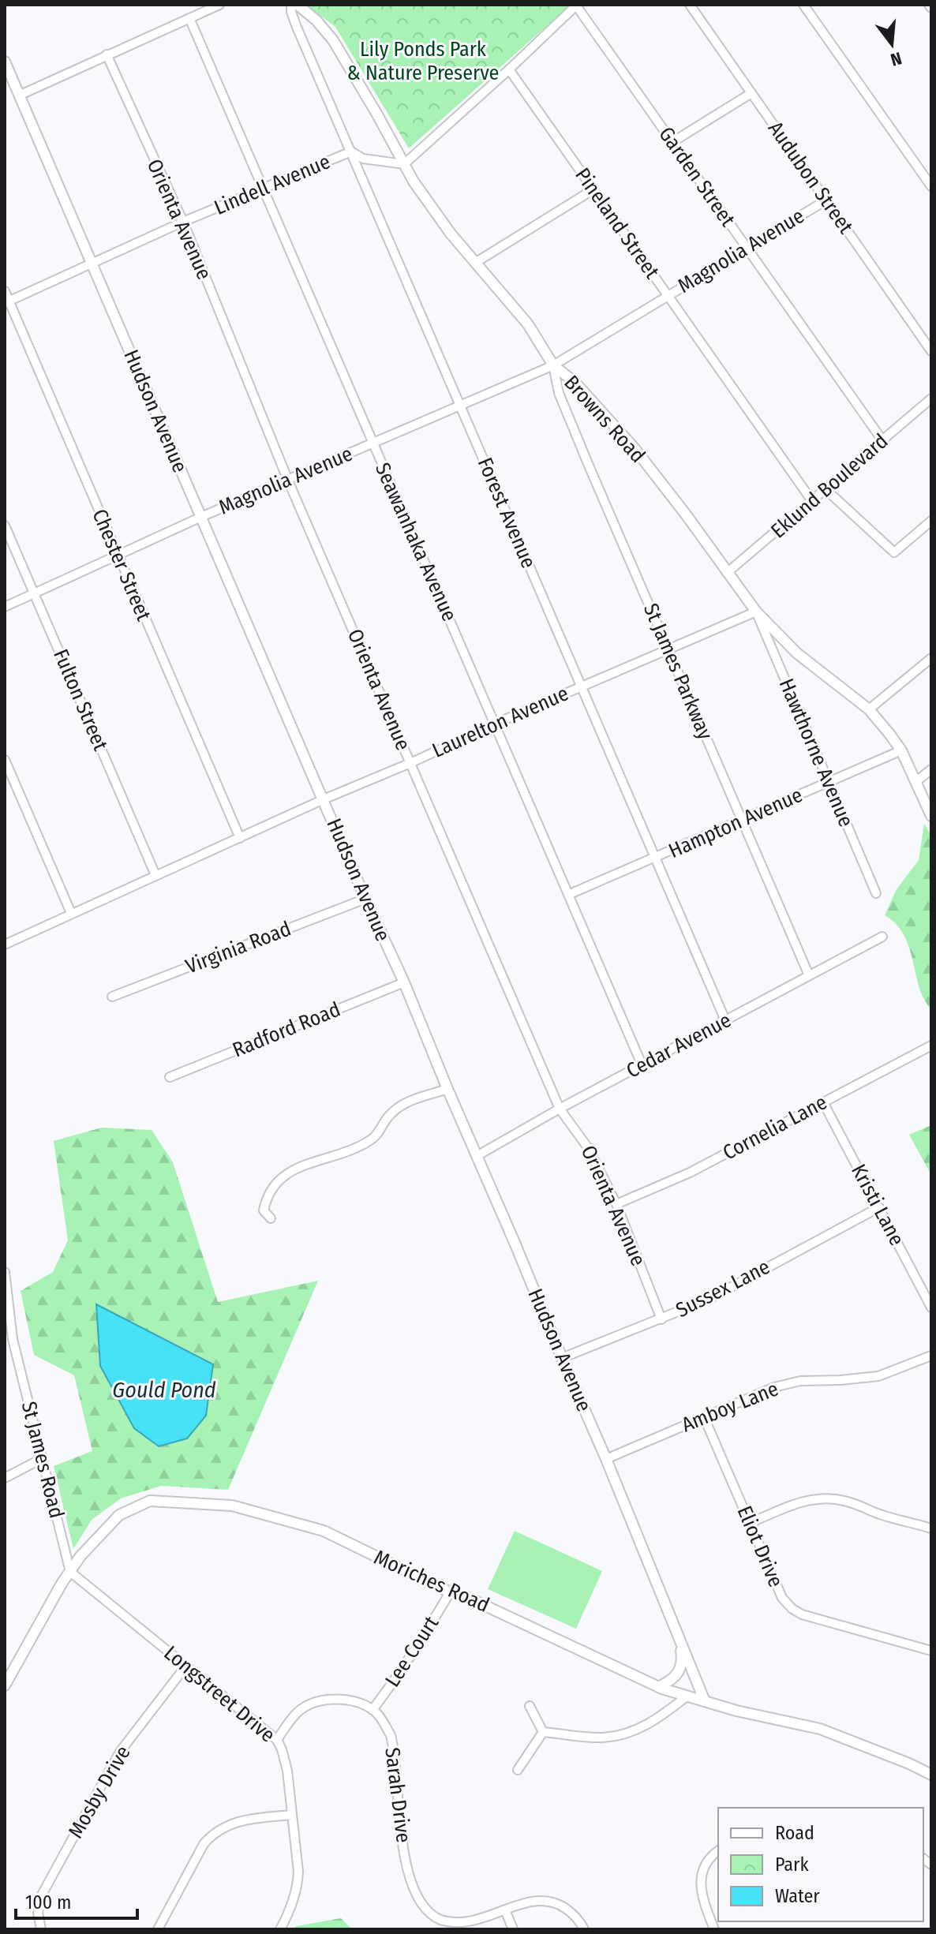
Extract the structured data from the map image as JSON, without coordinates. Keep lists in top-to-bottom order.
{
  "streets": {
    "street": [
      "Garden Street",
      "Audubon Street",
      "Lindell Avenue",
      "Orienta Avenue",
      "Pineland Street",
      "Magnolia Avenue",
      "Hudson Avenue",
      "Browns Road",
      "Eklund Boulevard",
      "Forest Avenue",
      "Seawanhaka Avenue",
      "Chester Street",
      "St James Parkway",
      "Fulton Street",
      "Laurelton Avenue",
      "Hawthorne Avenue",
      "Hampton Avenue",
      "Virginia Road",
      "Radford Road",
      "Cedar Avenue",
      "Cornelia Lane",
      "Kristi Lane",
      "Sussex Lane",
      "Amboy Lane",
      "St James Road",
      "Eliot Drive",
      "Moriches Road",
      "Lee Court",
      "Longstreet Drive",
      "Mosby Drive",
      "Sarah Drive"
    ]
  },
  "crossings": [
    ["Garden Street", "Magnolia Avenue"],
    ["Garden Street", "Eklund Boulevard"],
    ["Audubon Street", "Magnolia Avenue"],
    ["Lindell Avenue", "Orienta Avenue"],
    ["Lindell Avenue", "Hudson Avenue"],
    ["Lindell Avenue", "Browns Road"],
    ["Lindell Avenue", "Forest Avenue"],
    ["Lindell Avenue", "Seawanhaka Avenue"],
    ["Lindell Avenue", "Chester Street"],
    ["Orienta Avenue", "Magnolia Avenue"],
    ["Orienta Avenue", "Laurelton Avenue"],
    ["Orienta Avenue", "Cedar Avenue"],
    ["Orienta Avenue", "Cornelia Lane"],
    ["Orienta Avenue", "Sussex Lane"],
    ["Pineland Street", "Magnolia Avenue"],
    ["Pineland Street", "Eklund Boulevard"],
    ["Magnolia Avenue", "Hudson Avenue"],
    ["Magnolia Avenue", "Browns Road"],
    ["Magnolia Avenue", "Forest Avenue"],
    ["Magnolia Avenue", "Seawanhaka Avenue"],
    ["Magnolia Avenue", "Chester Street"],
    ["Magnolia Avenue", "St James Parkway"],
    ["Magnolia Avenue", "Fulton Street"],
    ["Hudson Avenue", "Laurelton Avenue"],
    ["Hudson Avenue", "Virginia Road"],
    ["Hudson Avenue", "Radford Road"],
    ["Hudson Avenue", "Cedar Avenue"],
    ["Hudson Avenue", "Sussex Lane"],
    ["Hudson Avenue", "Amboy Lane"],
    ["Hudson Avenue", "Moriches Road"],
    ["Browns Road", "Eklund Boulevard"],
    ["Browns Road", "St James Parkway"],
    ["Browns Road", "Laurelton Avenue"],
    ["Browns Road", "Hawthorne Avenue"],
    ["Browns Road", "Hampton Avenue"],
    ["Forest Avenue", "Laurelton Avenue"],
    ["Forest Avenue", "Hampton Avenue"],
    ["Forest Avenue", "Cedar Avenue"],
    ["Seawanhaka Avenue", "Laurelton Avenue"],
    ["Seawanhaka Avenue", "Hampton Avenue"],
    ["Seawanhaka Avenue", "Cedar Avenue"],
    ["Chester Street", "Laurelton Avenue"],
    ["St James Parkway", "Laurelton Avenue"],
    ["St James Parkway", "Hampton Avenue"],
    ["St James Parkway", "Cedar Avenue"],
    ["Fulton Street", "Laurelton Avenue"],
    ["Laurelton Avenue", "Hawthorne Avenue"],
    ["Hawthorne Avenue", "Hampton Avenue"],
    ["Cornelia Lane", "Kristi Lane"],
    ["Kristi Lane", "Sussex Lane"],
    ["Amboy Lane", "Eliot Drive"],
    ["St James Road", "Moriches Road"],
    ["St James Road", "Longstreet Drive"],
    ["Moriches Road", "Lee Court"],
    ["Moriches Road", "Longstreet Drive"],
    ["Lee Court", "Sarah Drive"],
    ["Longstreet Drive", "Mosby Drive"]
  ],
  "water": ["Gould Pond"],
  "parks": ["Lily Ponds Park & Nature Preserve"],
  "legend": ["Road", "Park", "Water"],
  "scale_bar": "100 m",
  "north": "bottom"
}
